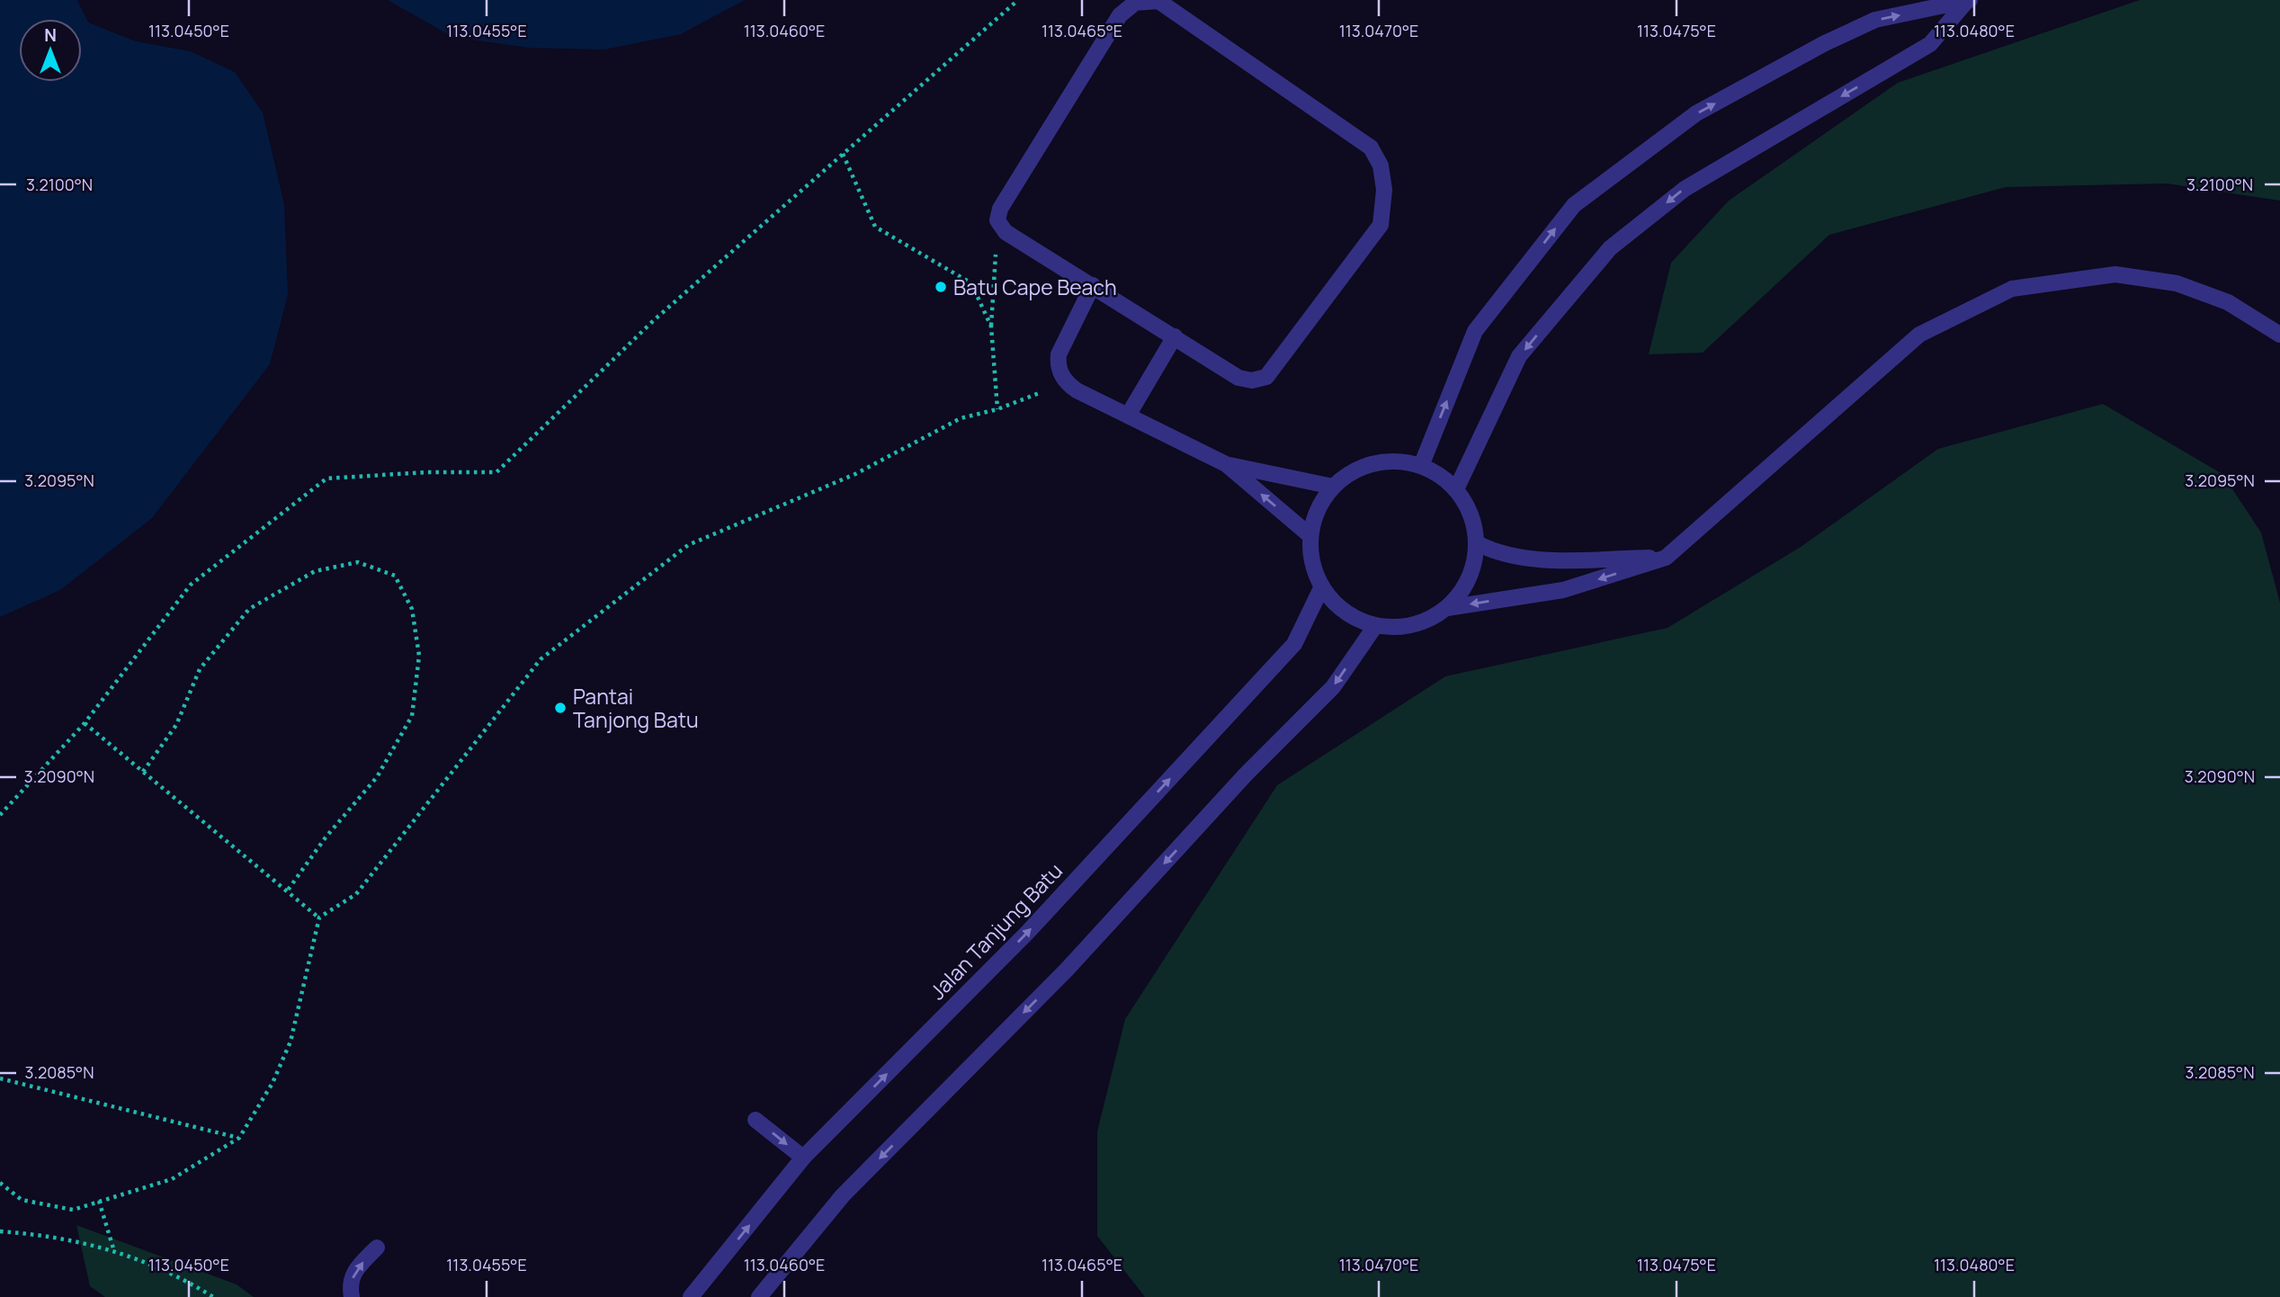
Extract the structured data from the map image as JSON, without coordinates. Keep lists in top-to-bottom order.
{
  "streets": {
    "street": ["Jalan Tanjung Batu"]
  },
  "places": ["Batu Cape Beach", "Pantai Tanjong Batu"],
  "north": "top",
  "coordinates": [
    "113.0450°E",
    "113.0455°E",
    "113.0460°E",
    "113.0465°E",
    "113.0470°E",
    "113.0475°E",
    "113.0480°E",
    "3.2100°N",
    "3.2095°N",
    "3.2090°N",
    "3.2085°N"
  ]
}
